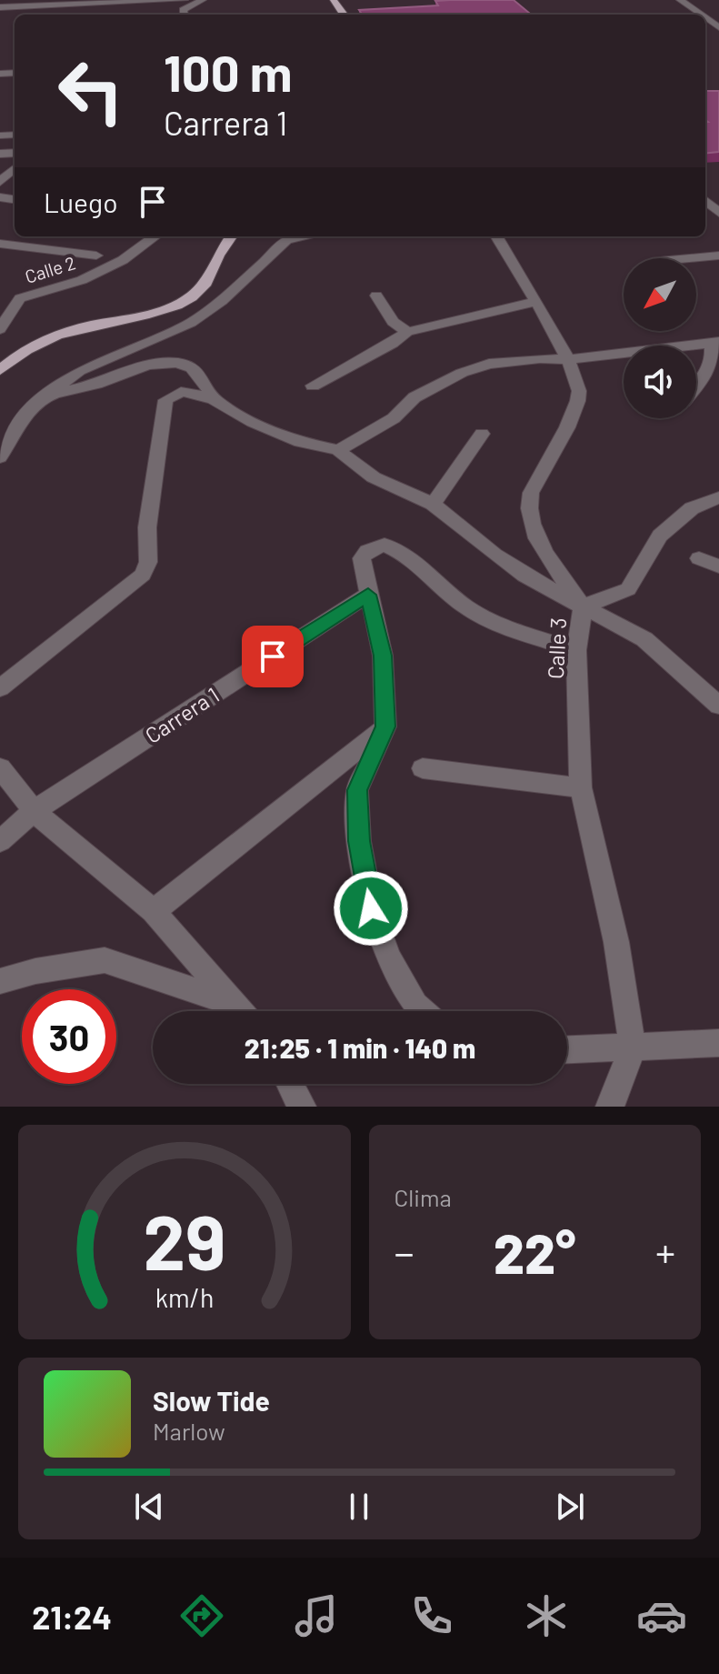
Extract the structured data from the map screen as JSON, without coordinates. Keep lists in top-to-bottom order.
{
  "streets": {
    "street": ["Calle 2", "Calle 3", "Carrera 1"]
  },
  "north": "bottom left",
  "page": {
    "turn": ["100 m", "Carrera 1"],
    "then": "Luego",
    "limit": "30",
    "trip": "21:25 · 1 min · 140 m",
    "tile": "Clima",
    "heat": ["−", "22°", "+"],
    "song": ["Slow Tide", "Marlow"],
    "tabs": "21:24",
    "gauge": ["29", "km/h"]
  }
}
